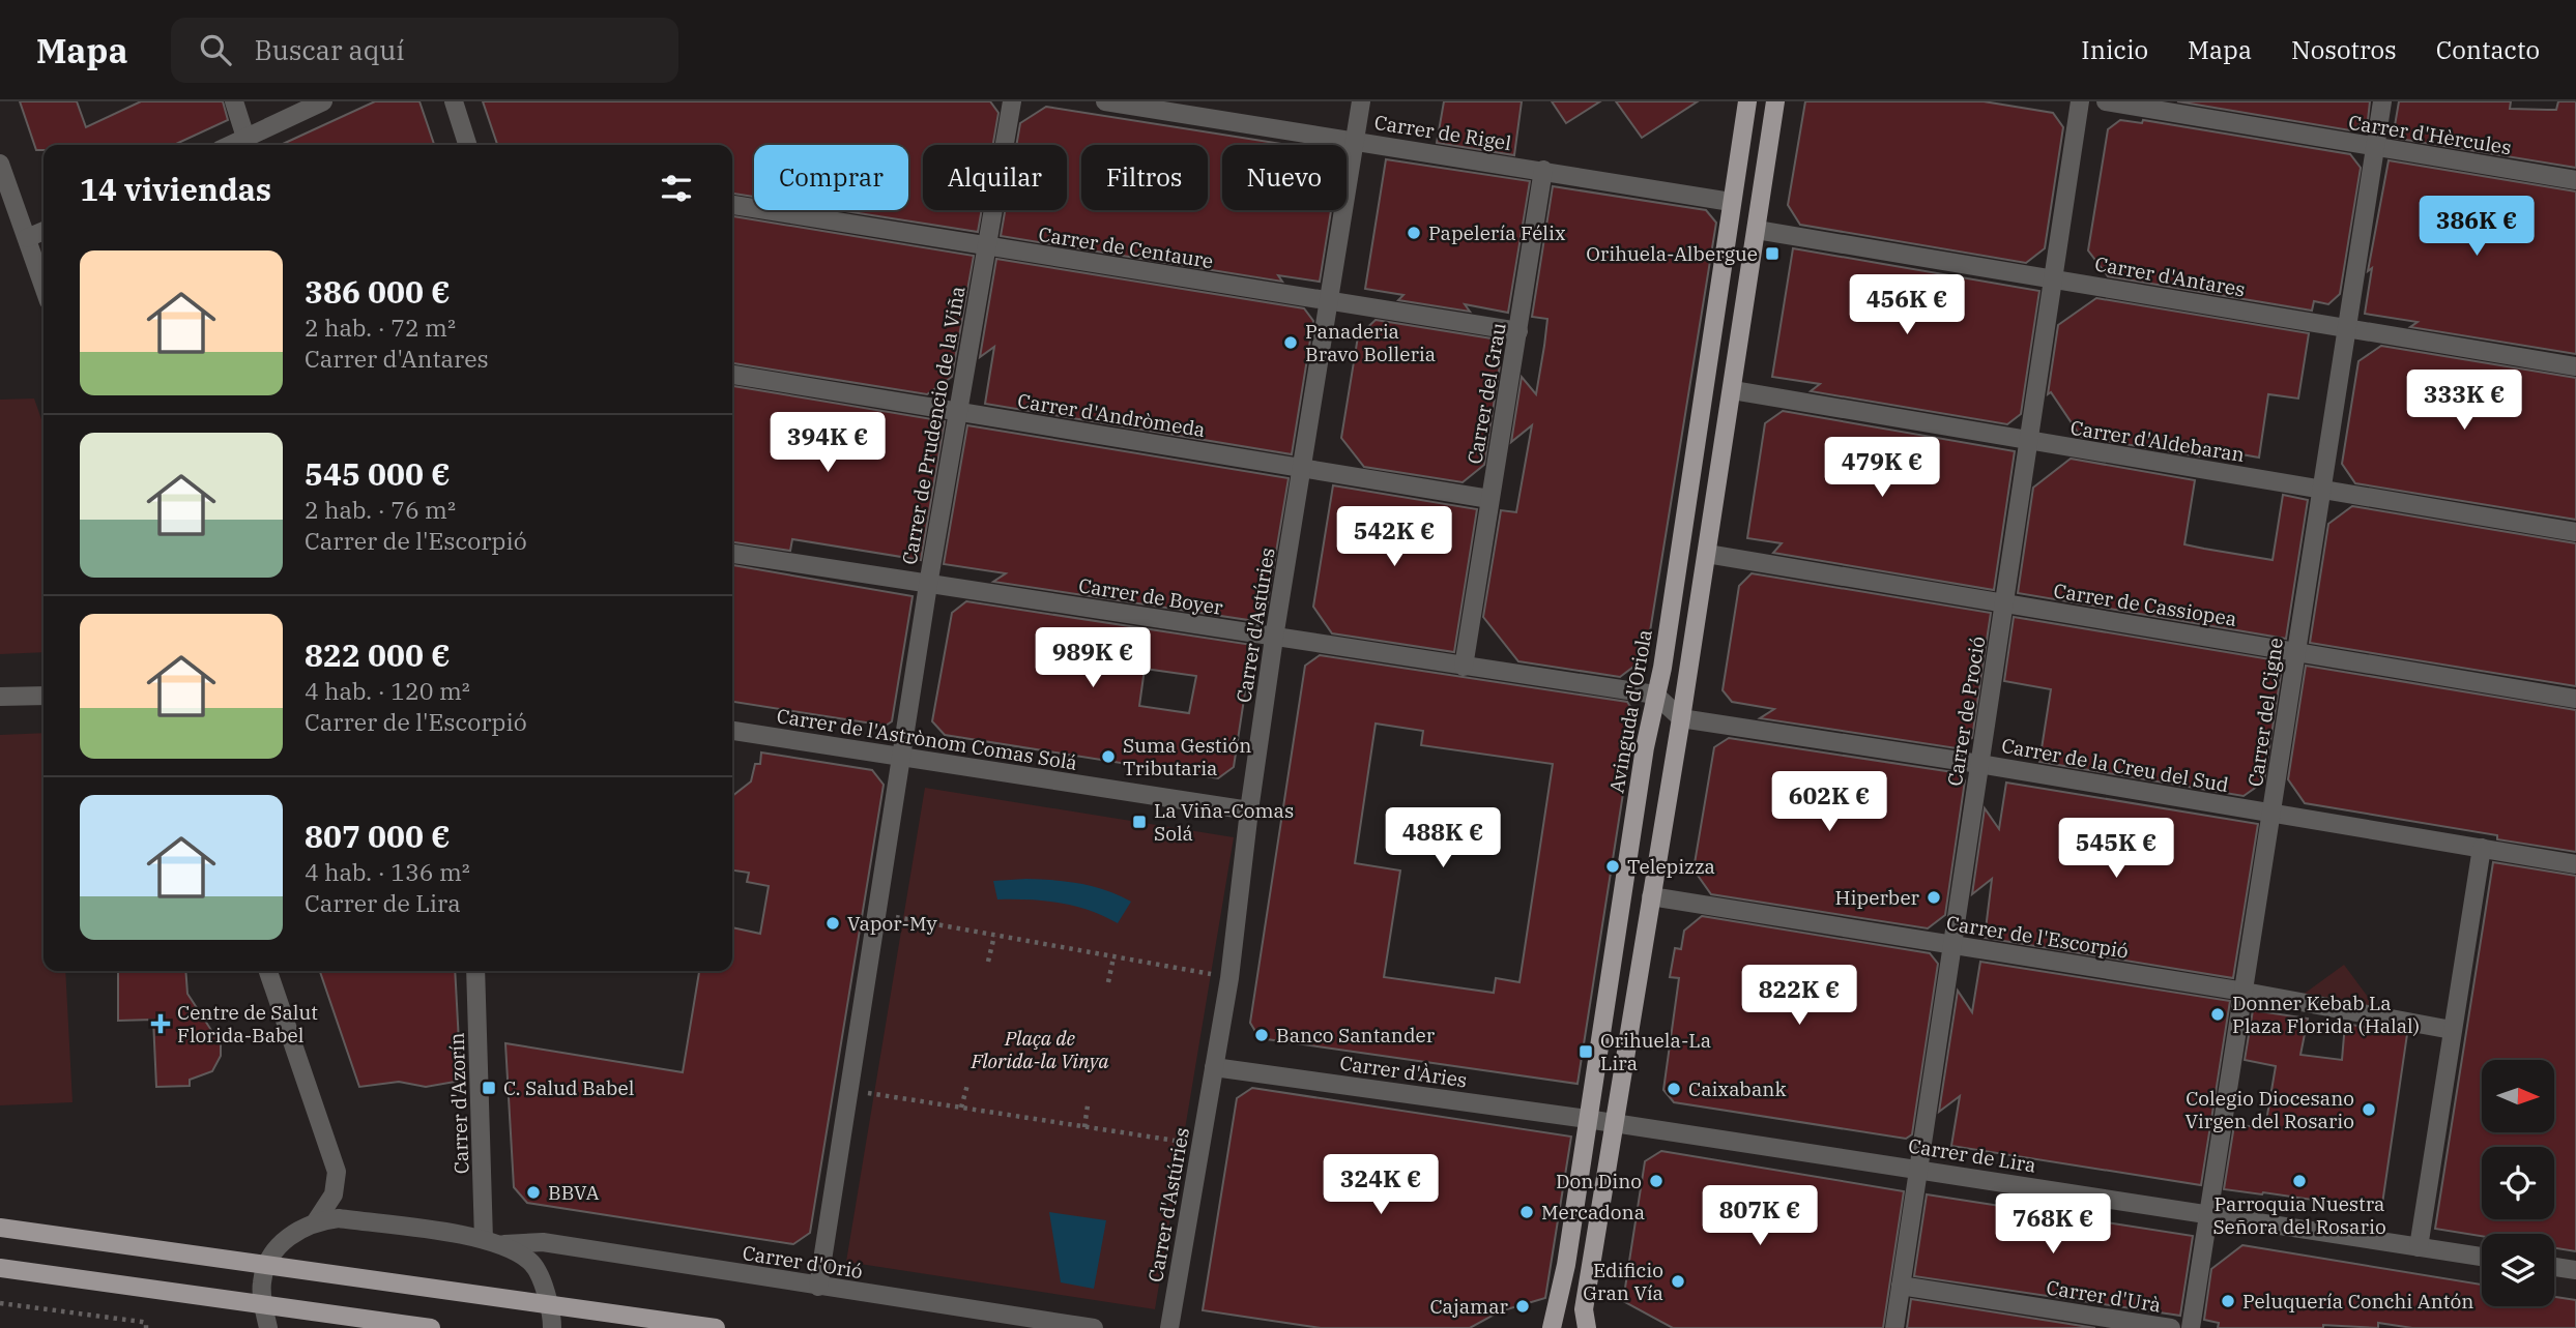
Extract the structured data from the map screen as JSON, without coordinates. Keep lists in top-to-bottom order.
{
  "streets": {
    "main road": ["Avinguda d'Oriola"],
    "street": [
      "Carrer de Rigel",
      "Carrer d'Hèrcules",
      "Carrer de Centaure",
      "Carrer d'Antares",
      "Carrer del Grau",
      "Carrer d'Andròmeda",
      "Carrer de Prudencio de la Viña",
      "Carrer d'Aldebaran",
      "Carrer de Boyer",
      "Carrer de Cassiopea",
      "Carrer d'Astúries",
      "Carrer de Proció",
      "Carrer del Cigne",
      "Carrer de l'Astrònom Comas Solá",
      "Carrer de la Creu del Sud",
      "Carrer de l'Escorpió",
      "Carrer d'Àries",
      "Carrer d'Azorín",
      "Carrer de Lira",
      "Carrer d'Orió",
      "Carrer d'Urà"
    ]
  },
  "crossings": [
    ["Carrer de Rigel", "Carrer del Grau"],
    ["Carrer de Rigel", "Carrer d'Astúries"],
    ["Carrer de Rigel", "Avinguda d'Oriola"],
    ["Carrer d'Hèrcules", "Carrer del Cigne"],
    ["Carrer de Centaure", "Carrer del Grau"],
    ["Carrer de Centaure", "Carrer de Prudencio de la Viña"],
    ["Carrer de Centaure", "Carrer d'Astúries"],
    ["Carrer d'Antares", "Carrer de Proció"],
    ["Carrer d'Antares", "Carrer del Cigne"],
    ["Carrer del Grau", "Carrer d'Andròmeda"],
    ["Carrer del Grau", "Carrer de Boyer"],
    ["Carrer d'Andròmeda", "Carrer de Prudencio de la Viña"],
    ["Carrer d'Andròmeda", "Carrer d'Astúries"],
    ["Carrer de Prudencio de la Viña", "Carrer de Boyer"],
    ["Carrer de Prudencio de la Viña", "Carrer de l'Astrònom Comas Solá"],
    ["Carrer d'Aldebaran", "Carrer de Proció"],
    ["Carrer d'Aldebaran", "Carrer del Cigne"],
    ["Carrer de Boyer", "Carrer d'Astúries"],
    ["Carrer de Boyer", "Avinguda d'Oriola"],
    ["Carrer de Cassiopea", "Carrer de Proció"],
    ["Carrer de Cassiopea", "Carrer del Cigne"],
    ["Carrer d'Astúries", "Carrer de l'Astrònom Comas Solá"],
    ["Carrer d'Astúries", "Carrer d'Àries"],
    ["Avinguda d'Oriola", "Carrer d'Àries"],
    ["Carrer de Proció", "Carrer de la Creu del Sud"],
    ["Carrer de Proció", "Carrer de l'Escorpió"],
    ["Carrer de Proció", "Carrer de Lira"],
    ["Carrer de Proció", "Carrer d'Urà"],
    ["Carrer del Cigne", "Carrer de la Creu del Sud"],
    ["Carrer del Cigne", "Carrer de l'Escorpió"],
    ["Carrer del Cigne", "Carrer de Lira"],
    ["Carrer d'Àries", "Carrer de Lira"],
    ["Carrer d'Azorín", "Carrer d'Orió"]
  ],
  "parks": ["Plaça de Florida-la Vinya"],
  "places": {
    "other": [
      "Papelería Félix",
      "Panaderia Bravo Bolleria",
      "Suma Gestión Tributaria",
      "Telepizza",
      "Hiperber",
      "Vapor-My",
      "Donner Kebab La Plaza Florida (Halal)",
      "Banco Santander",
      "Caixabank",
      "Colegio Diocesano Virgen del Rosario",
      "Don Dino",
      "Parroquia Nuestra Señora del Rosario",
      "BBVA",
      "Mercadona",
      "Edificio Gran Vía",
      "Peluquería Conchi Antón",
      "Cajamar"
    ],
    "transit": [
      "Orihuela-Albergue",
      "La Viña-Comas Solá",
      "Orihuela-La Lira",
      "C. Salud Babel"
    ],
    "health": ["Centre de Salut Florida-Babel"]
  },
  "north": "right",
  "page": {
    "header": "Mapa",
    "search": "Buscar aquí",
    "nav": [
      "Inicio",
      "Mapa",
      "Nosotros",
      "Contacto"
    ],
    "chip": [
      "Comprar",
      "Alquilar",
      "Filtros",
      "Nuevo"
    ],
    "heading": "14 viviendas",
    "price": [
      "386K €",
      "456K €",
      "333K €",
      "394K €",
      "479K €",
      "542K €",
      "989K €",
      "602K €",
      "488K €",
      "545K €",
      "822K €",
      "324K €",
      "807K €",
      "768K €"
    ],
    "list": [
      {
        "name": "386 000 €",
        "note": "2 hab. · 72 m² · Carrer d'Antares"
      },
      {
        "name": "545 000 €",
        "note": "2 hab. · 76 m² · Carrer de l'Escorpió"
      },
      {
        "name": "822 000 €",
        "note": "4 hab. · 120 m² · Carrer de l'Escorpió"
      },
      {
        "name": "807 000 €",
        "note": "4 hab. · 136 m² · Carrer de Lira"
      }
    ]
  }
}
